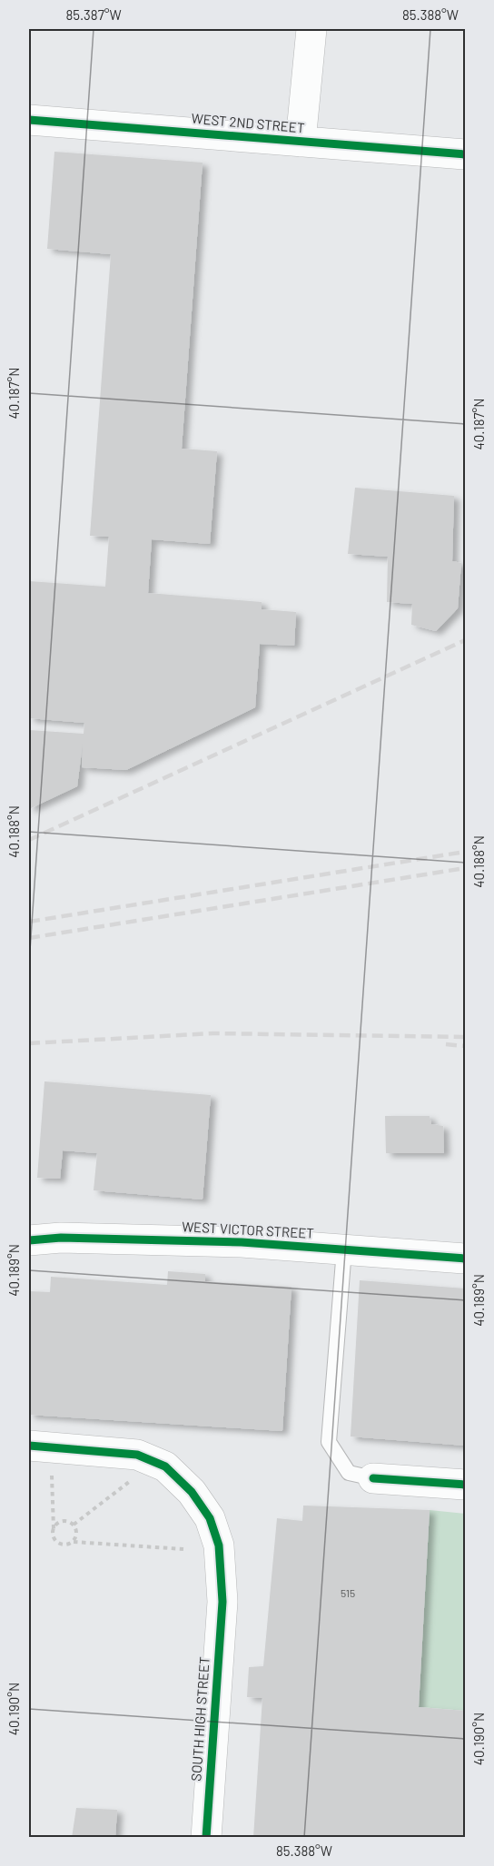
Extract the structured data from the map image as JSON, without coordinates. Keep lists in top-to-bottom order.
{
  "streets": {
    "street": ["WEST 2ND STREET", "WEST VICTOR STREET", "SOUTH HIGH STREET"]
  },
  "house_numbers": ["515"],
  "coordinates": [
    "85.387°W",
    "85.388°W",
    "40.187°N",
    "40.188°N",
    "40.189°N",
    "40.190°N"
  ]
}
